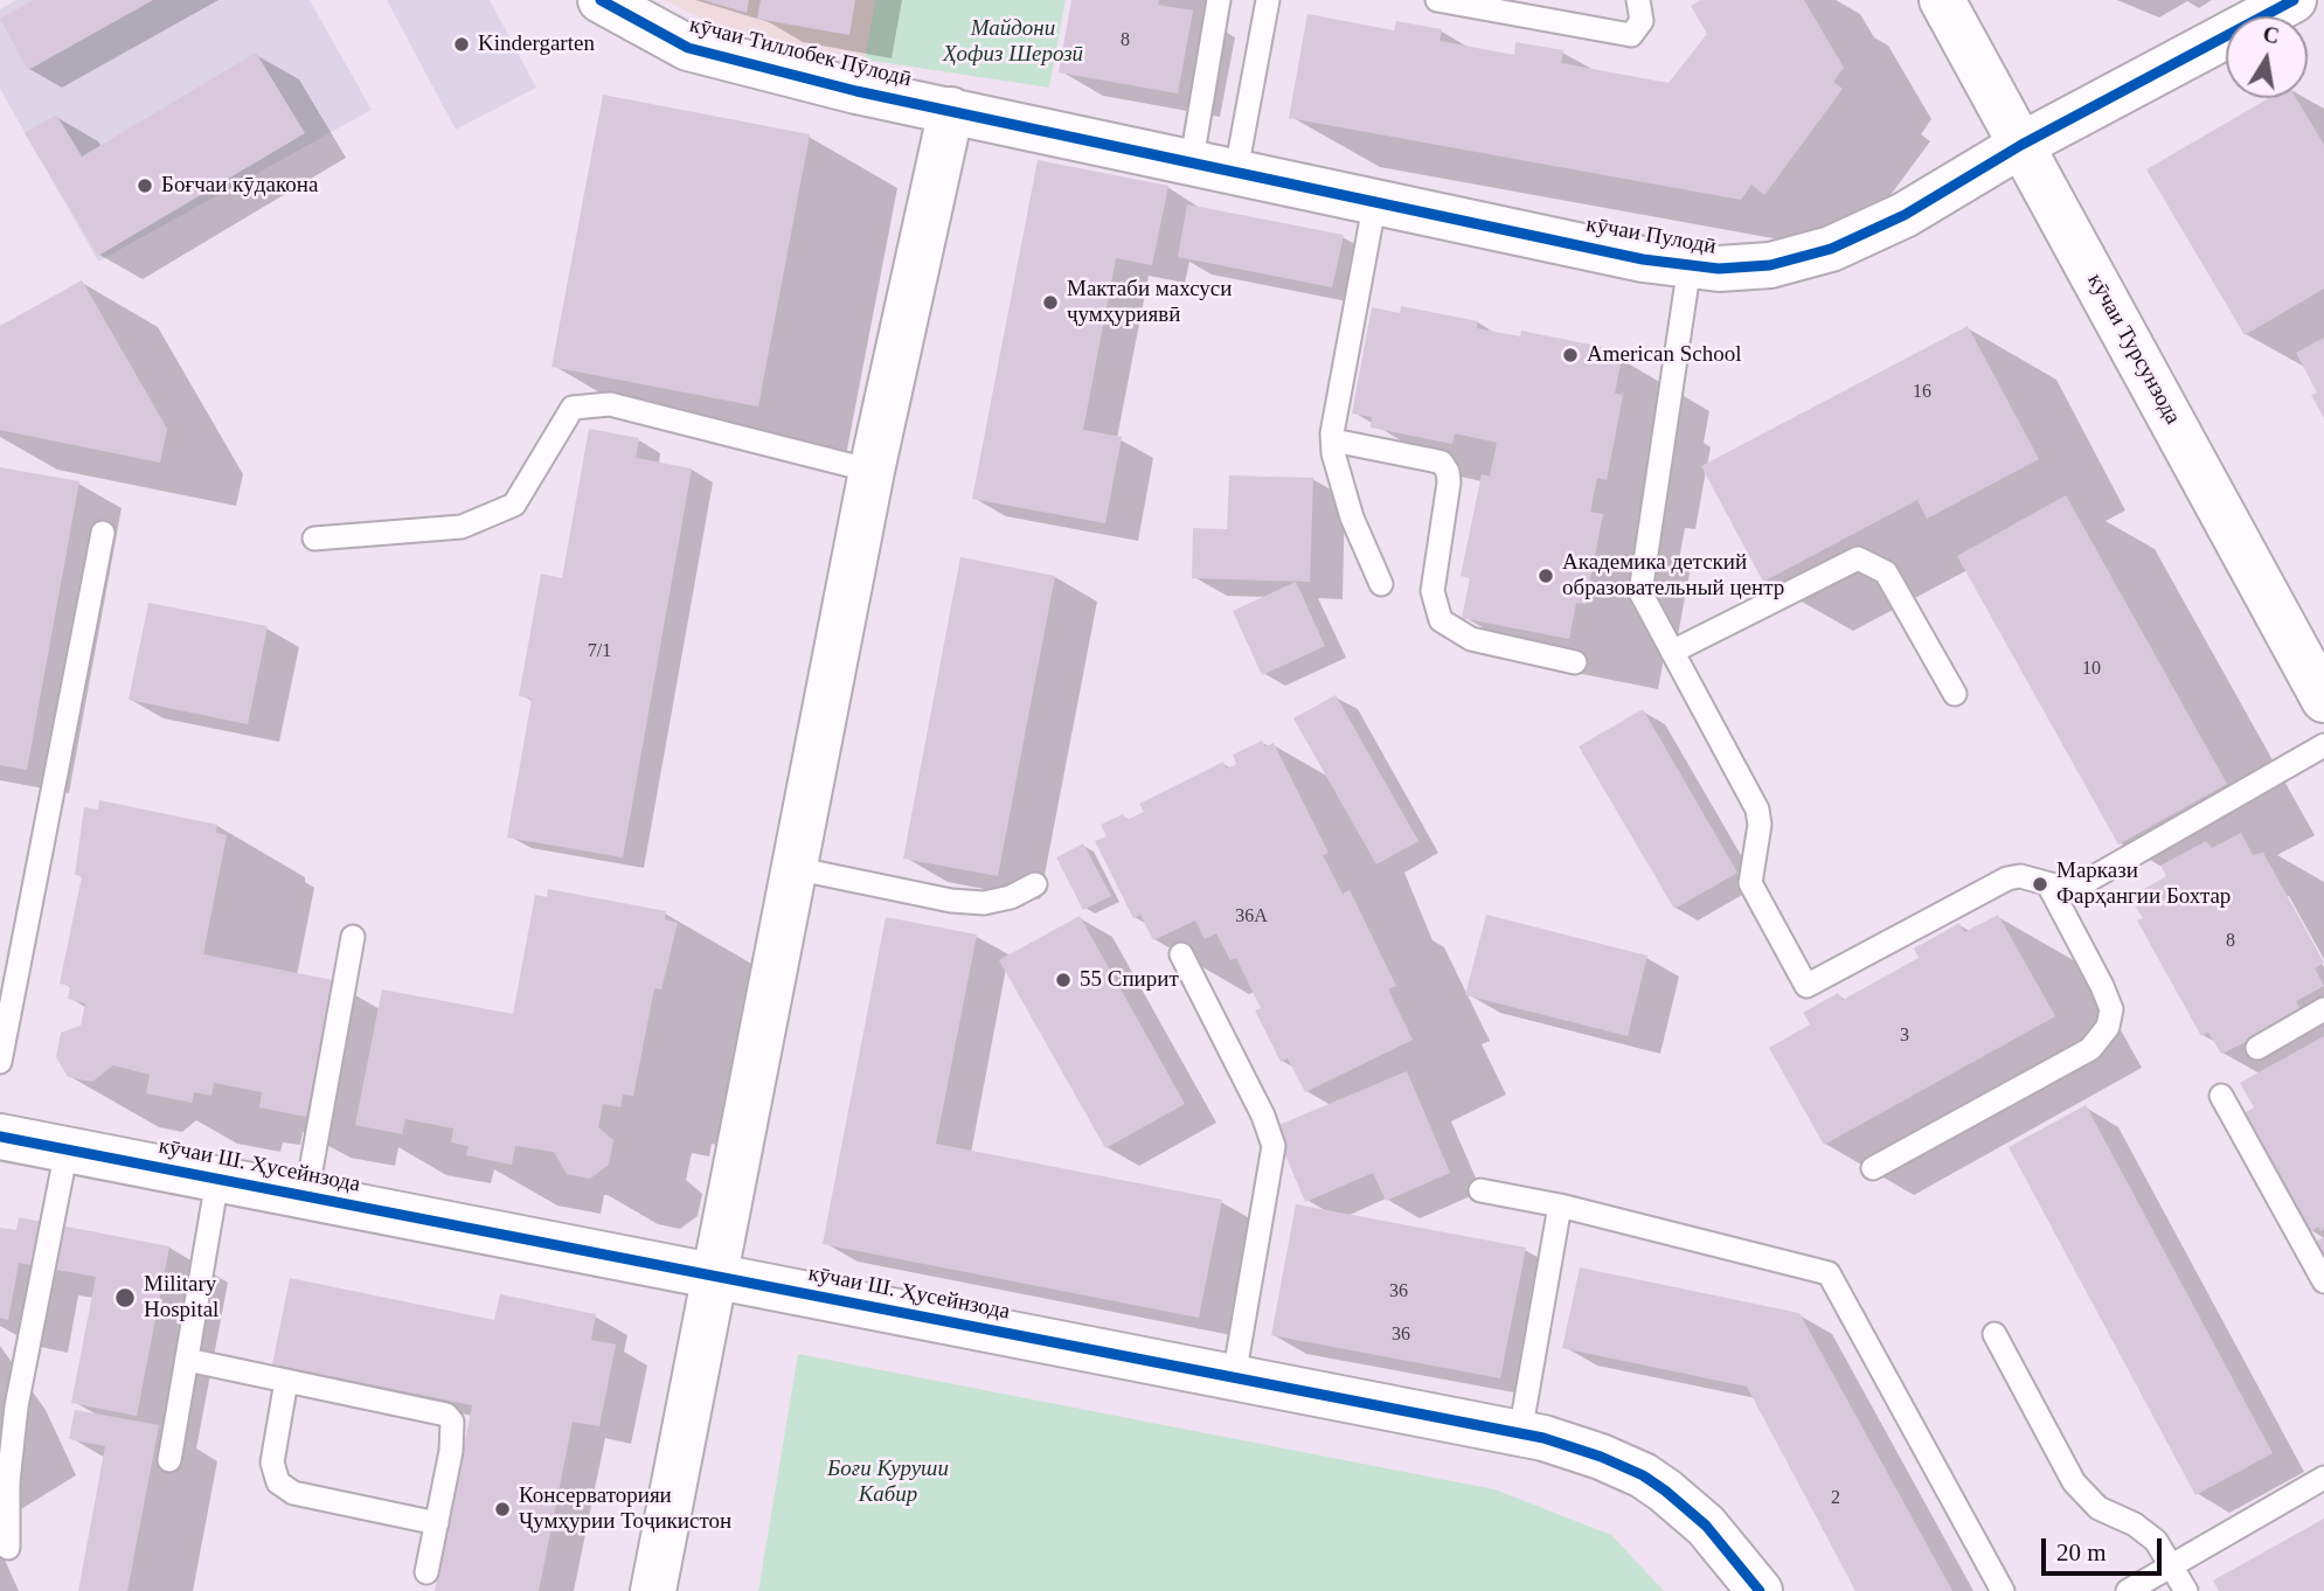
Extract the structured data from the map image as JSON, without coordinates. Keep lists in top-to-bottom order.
{
  "streets": {
    "street": [
      "кӯчаи Тиллобек Пӯлодӣ",
      "кӯчаи Пулодӣ",
      "кӯчаи Турсунзода",
      "кӯчаи Ш. Ҳусейнзода"
    ]
  },
  "crossings": [
    ["кӯчаи Тиллобек Пӯлодӣ", "кӯчаи Пулодӣ"],
    ["кӯчаи Пулодӣ", "кӯчаи Турсунзода"]
  ],
  "parks": ["Майдони Ҳофиз Шерозӣ", "Боғи Куруши Кабир"],
  "places": [
    "Kindergarten",
    "Боғчаи кӯдакона",
    "Мактаби махсуси ҷумҳуриявӣ",
    "American School",
    "Академика детский образовательный центр",
    "Маркази Фарҳангии Бохтар",
    "55 Спирит",
    "Military Hospital",
    "Консерваторияи Ҷумҳурии Тоҷикистон"
  ],
  "house_numbers": [
    "8",
    "16",
    "7/1",
    "10",
    "36А",
    "8",
    "3",
    "36",
    "36",
    "2"
  ],
  "scale_bar": "20 m",
  "north": "top"
}
